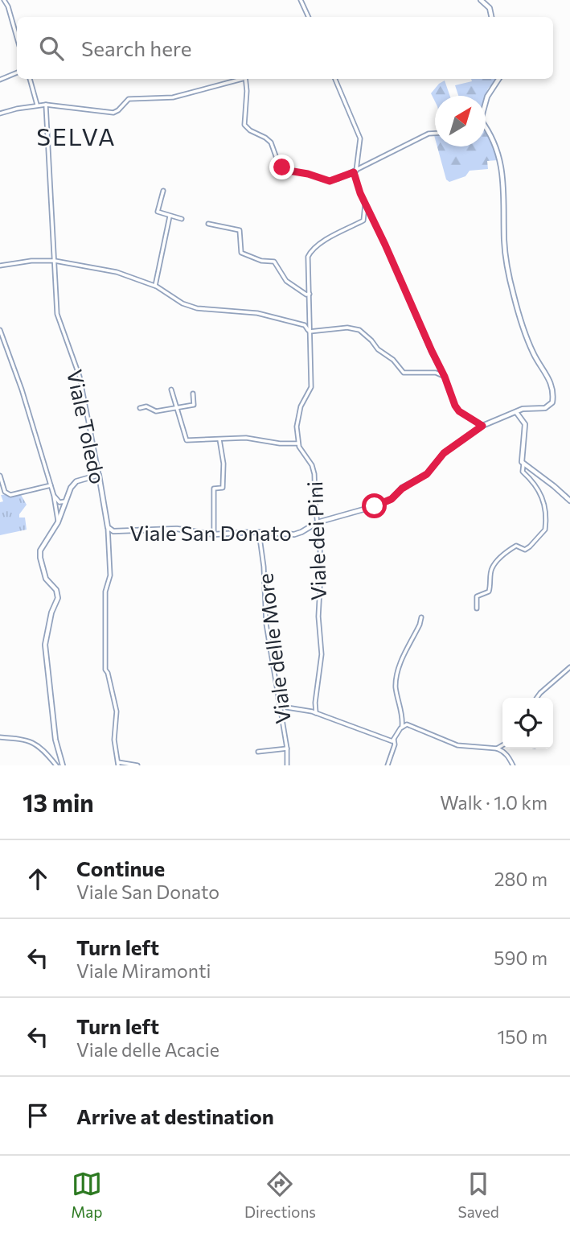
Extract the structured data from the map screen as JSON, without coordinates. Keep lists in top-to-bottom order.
{
  "streets": {
    "street": [
      "Viale Toledo",
      "Viale San Donato",
      "Viale dei Pini",
      "Viale delle More"
    ]
  },
  "crossings": [
    ["Viale Toledo", "Viale San Donato"],
    ["Viale San Donato", "Viale dei Pini"],
    ["Viale San Donato", "Viale delle More"]
  ],
  "districts": ["SELVA"],
  "north": "top right",
  "page": {
    "search": "Search here",
    "heading": ["13 min", "Walk · 1.0 km"],
    "list": [
      ["Continue", "Viale San Donato", "280 m"],
      ["Turn left", "Viale Miramonti", "590 m"],
      ["Turn left", "Viale delle Acacie", "150 m"],
      "Arrive at destination"
    ],
    "nav": ["Map", "Directions", "Saved"]
  }
}
